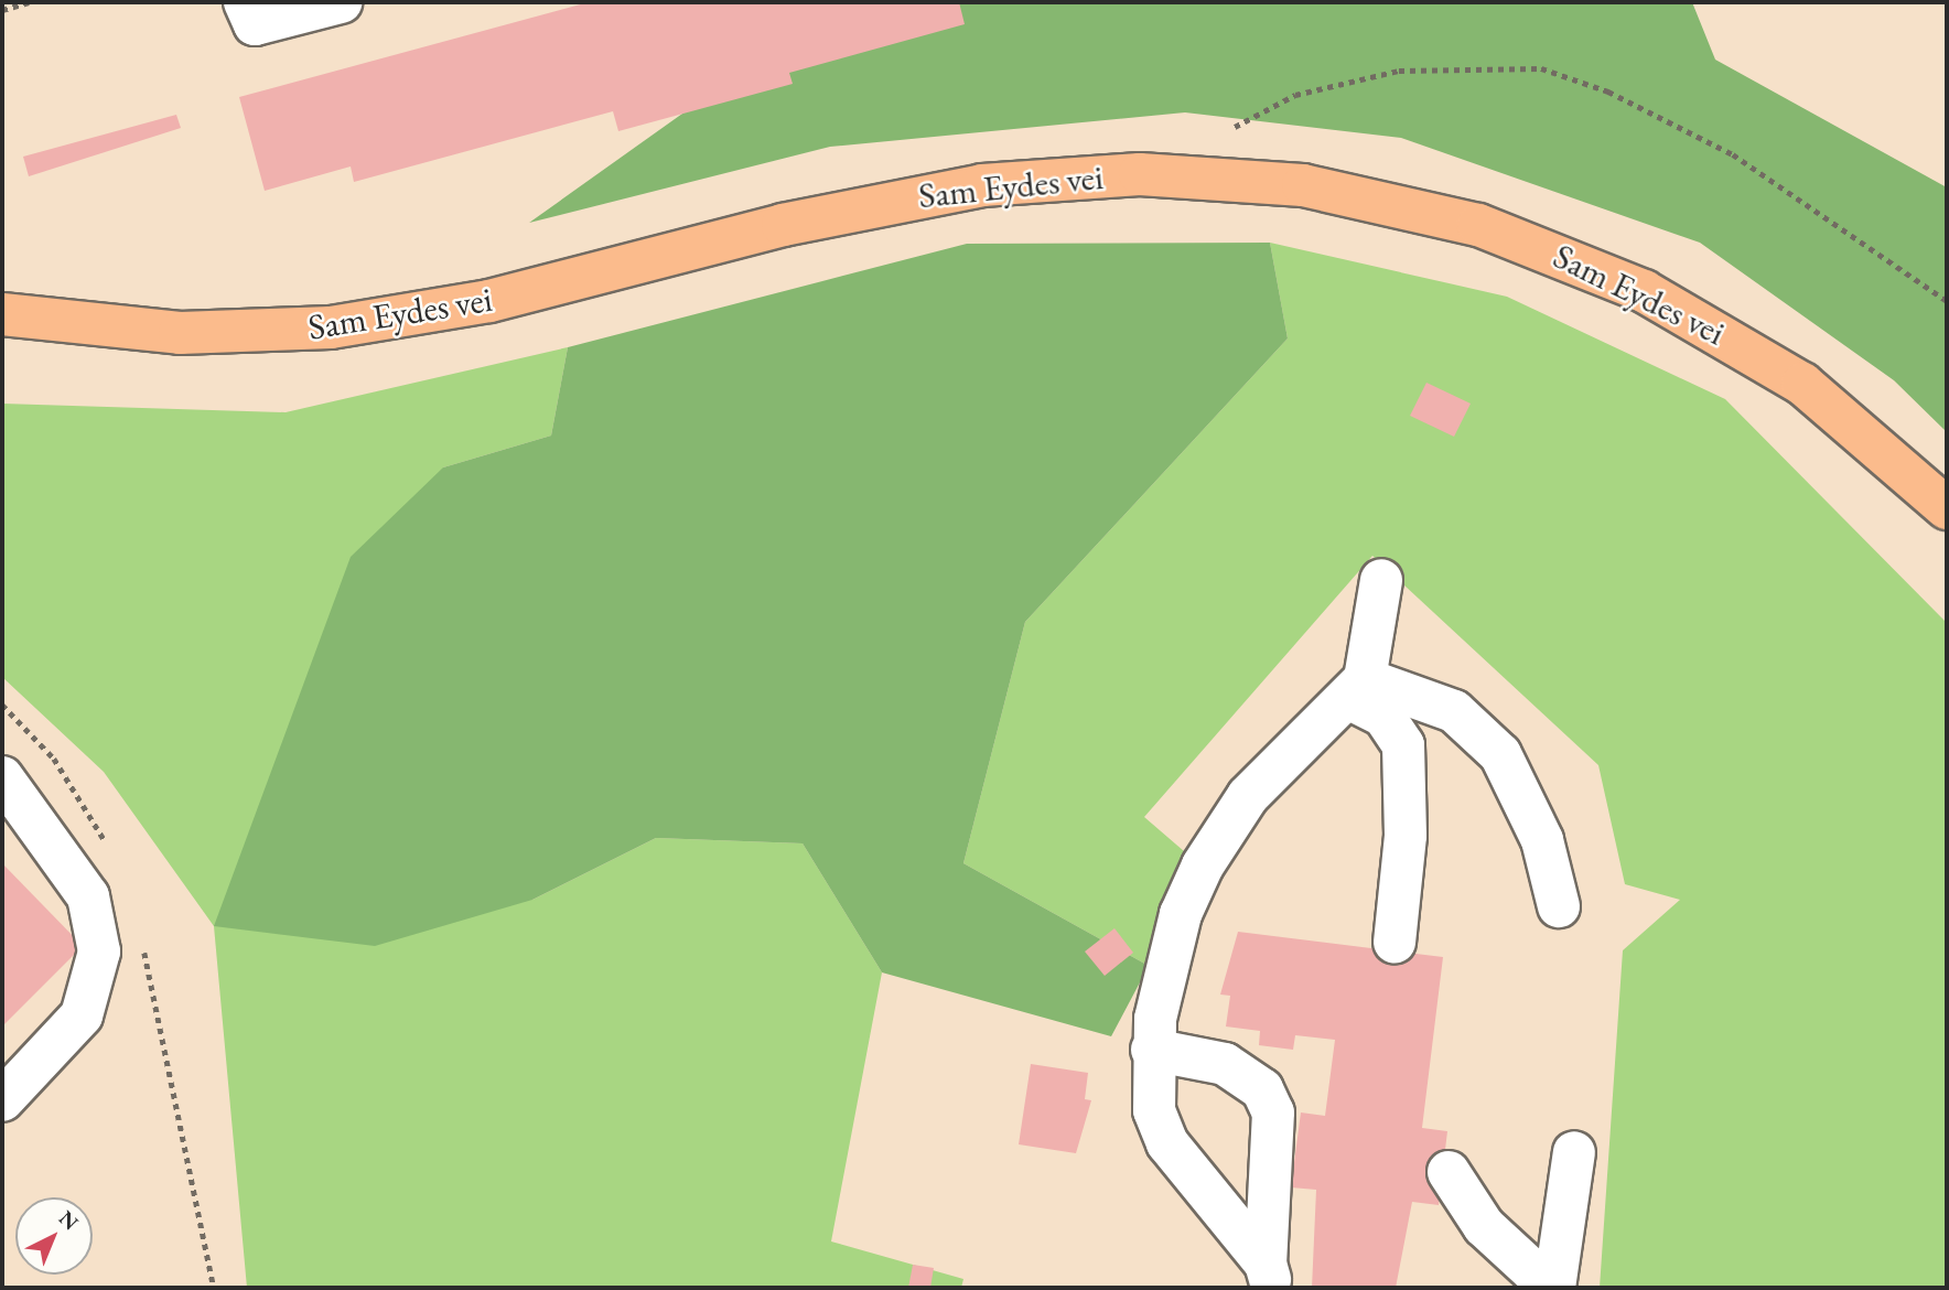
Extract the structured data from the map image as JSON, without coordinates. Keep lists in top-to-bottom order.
{
  "streets": {
    "main road": ["Sam Eydes vei"]
  },
  "north": "top right"
}
